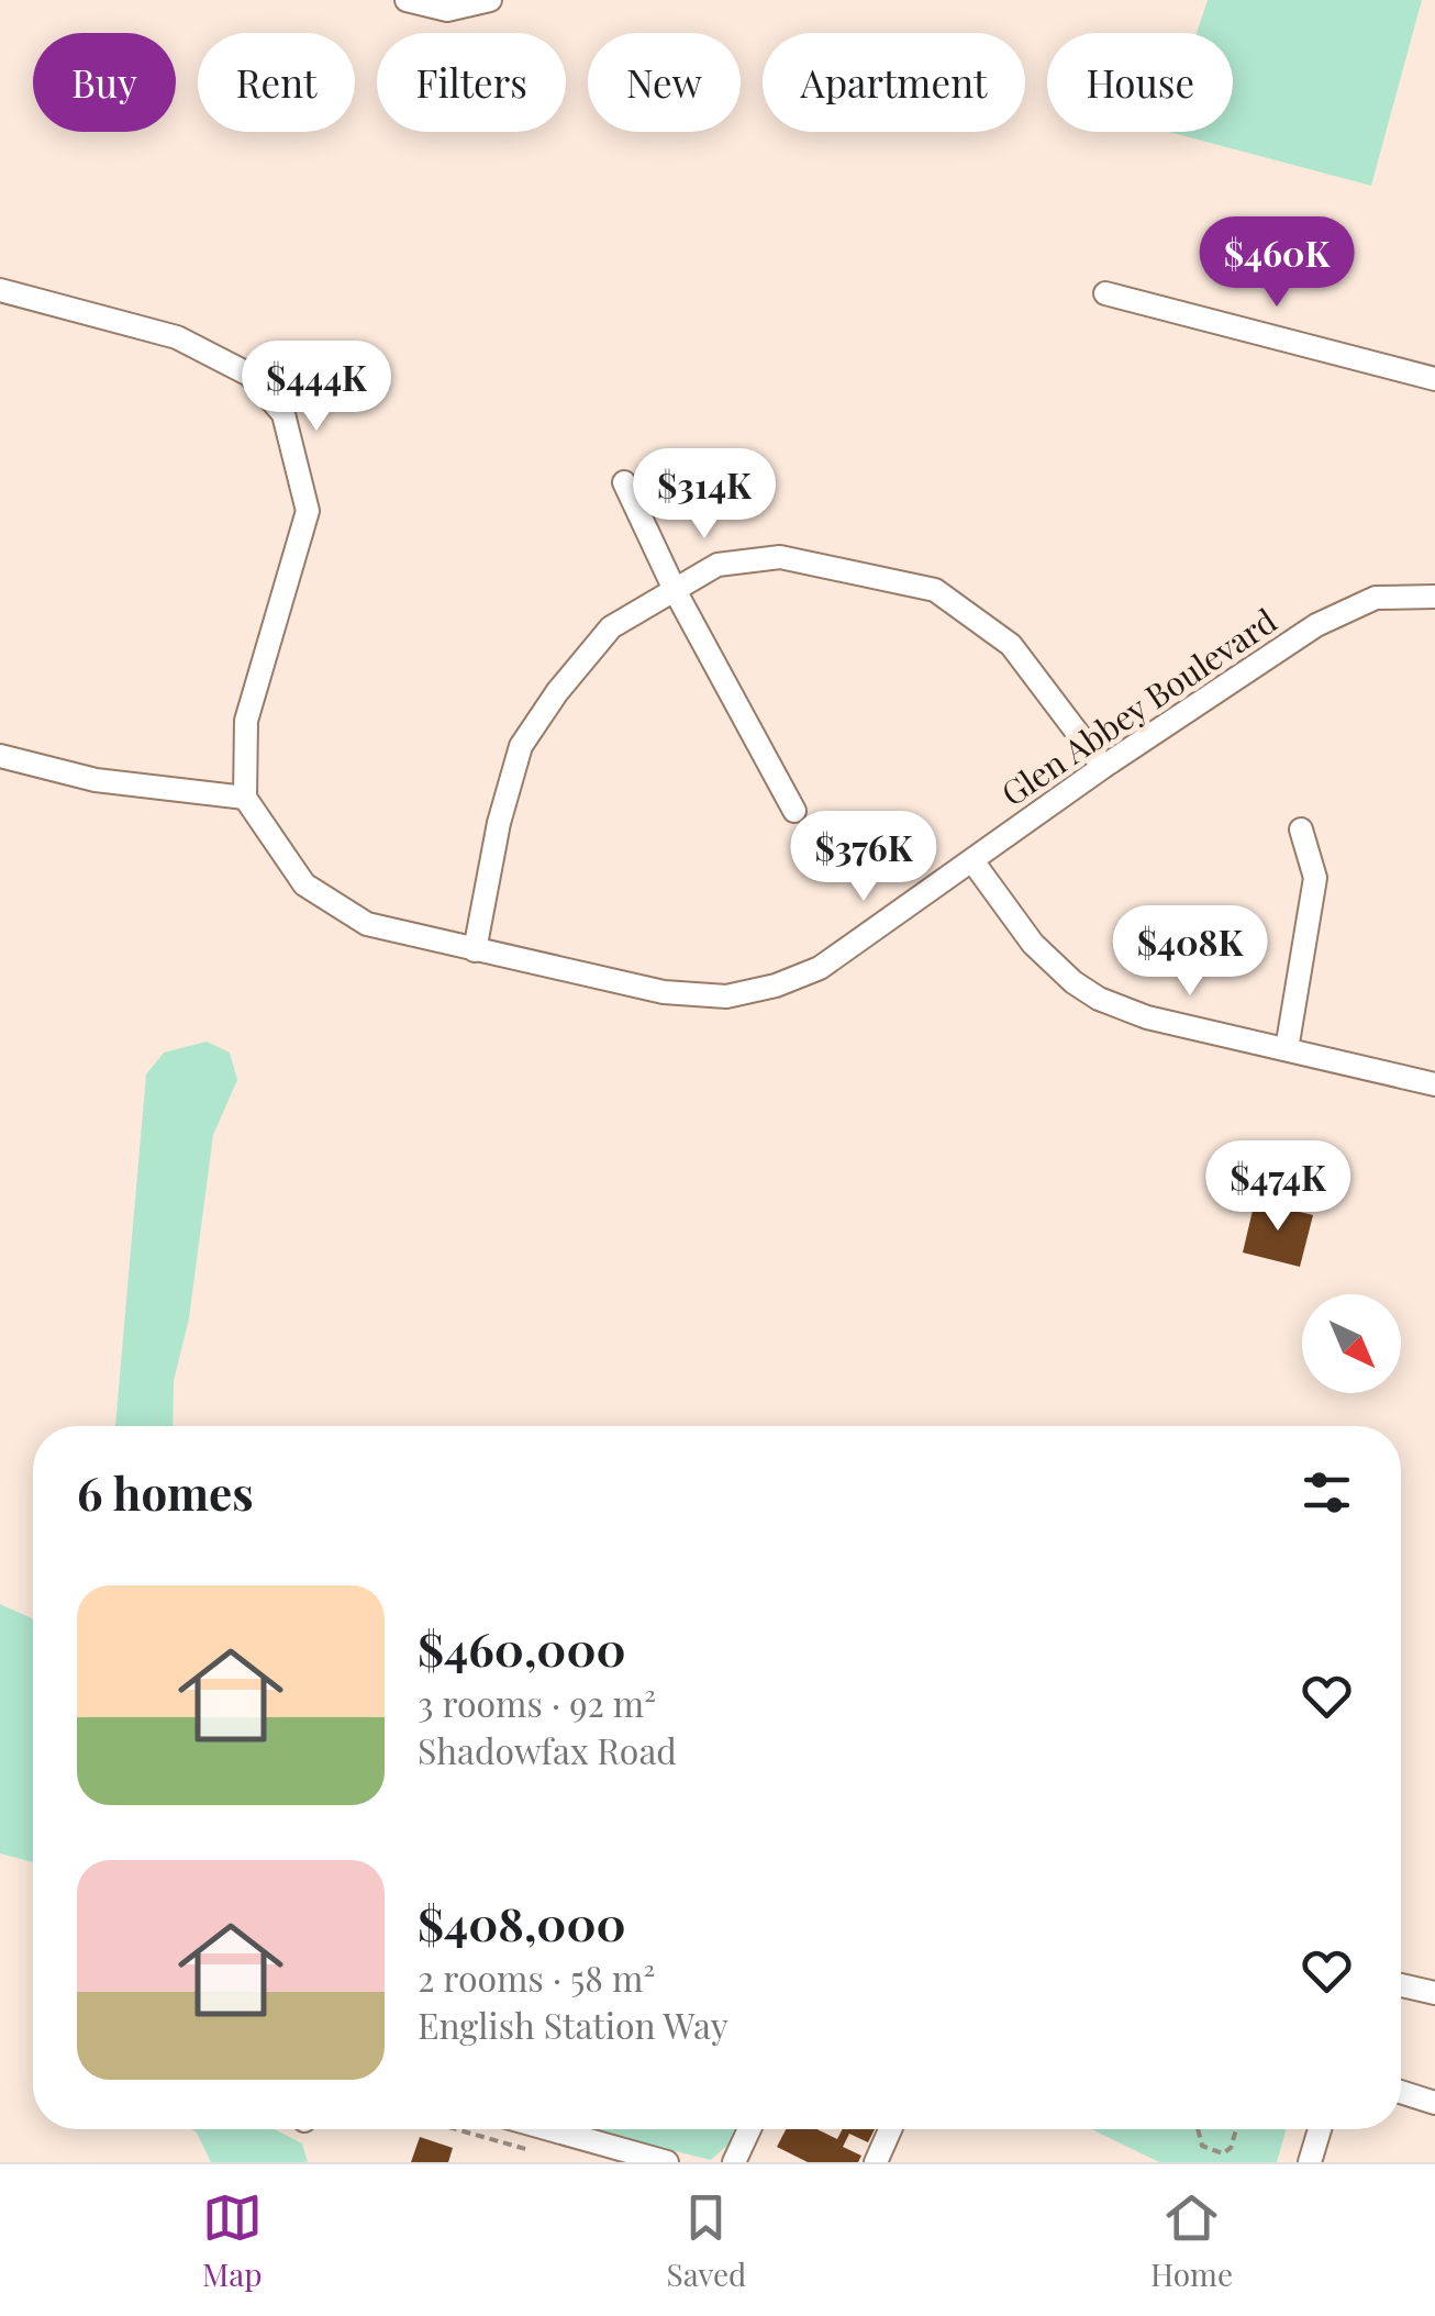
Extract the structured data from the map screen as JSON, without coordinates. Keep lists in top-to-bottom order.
{
  "streets": {
    "street": ["Glen Abbey Boulevard"]
  },
  "north": "bottom right",
  "page": {
    "chip": [
      "Buy",
      "Rent",
      "Filters",
      "New",
      "Apartment",
      "House"
    ],
    "price": [
      "$460K",
      "$444K",
      "$314K",
      "$376K",
      "$408K",
      "$474K"
    ],
    "heading": "6 homes",
    "list": [
      {
        "name": "$460,000",
        "note": "3 rooms · 92 m² · Shadowfax Road"
      },
      {
        "name": "$408,000",
        "note": "2 rooms · 58 m² · English Station Way"
      }
    ],
    "tabs": ["Map", "Saved", "Home"]
  }
}
